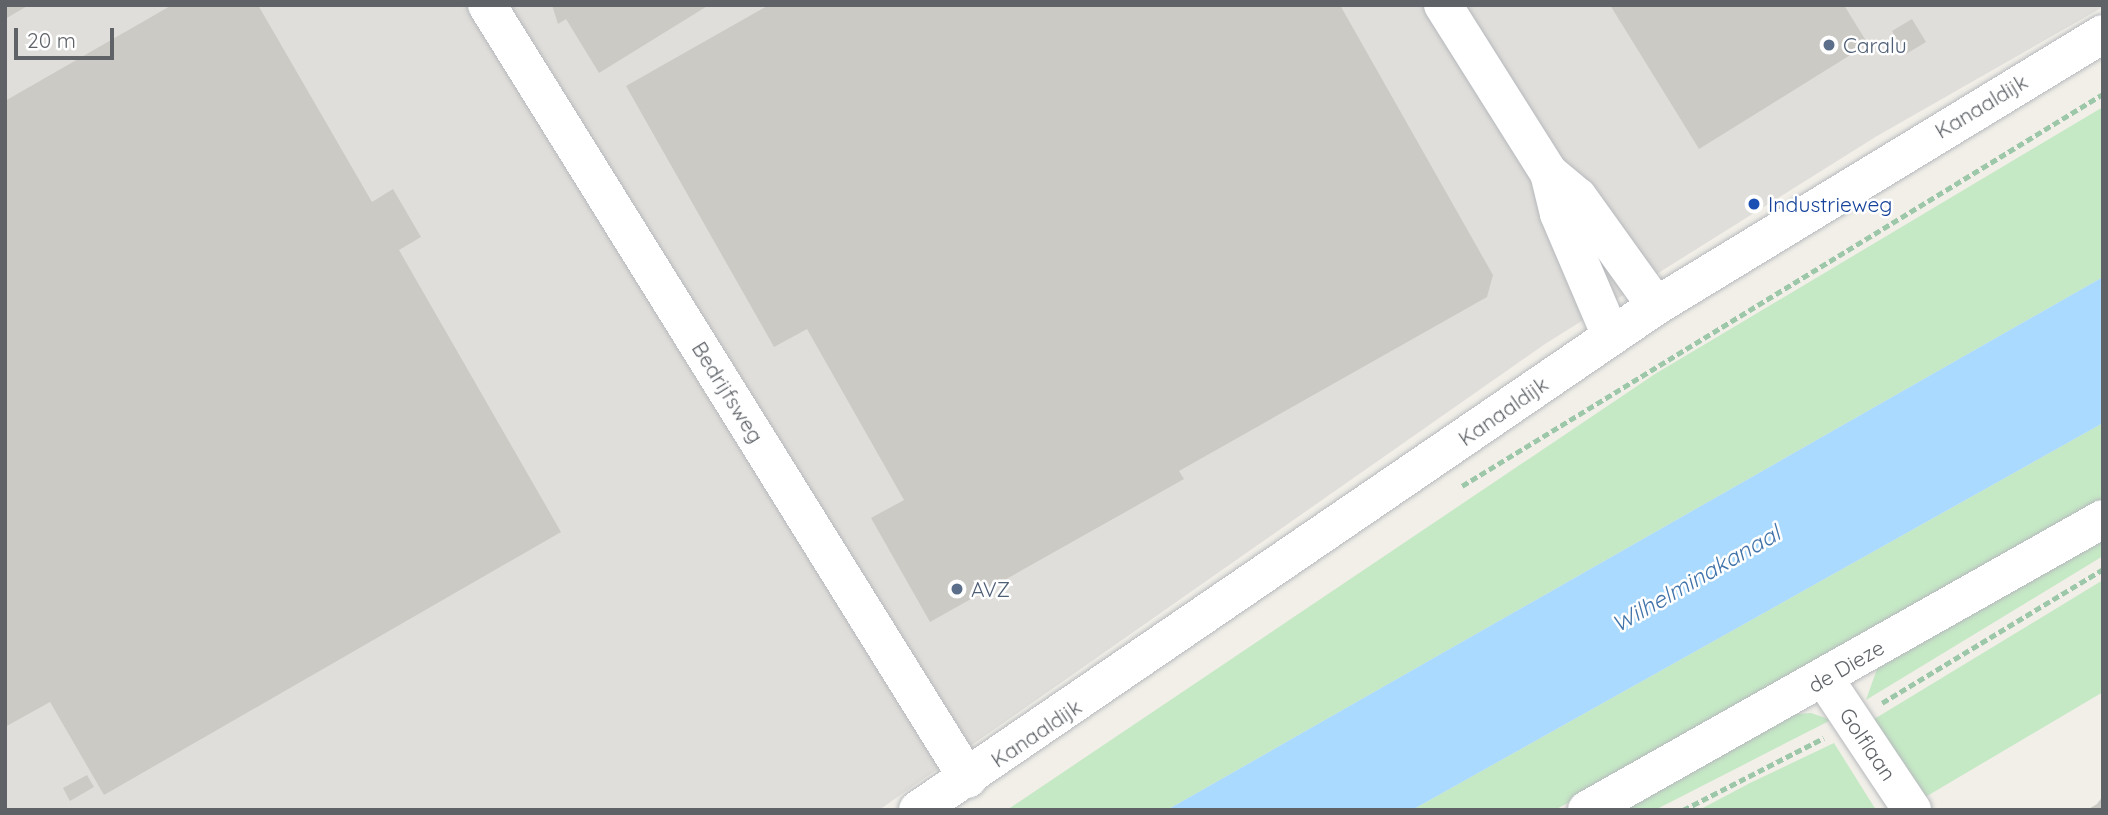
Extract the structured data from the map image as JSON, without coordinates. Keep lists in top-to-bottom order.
{
  "streets": {
    "street": [
      "Kanaaldijk",
      "Bedrijfsweg",
      "de Dieze",
      "Golflaan"
    ]
  },
  "crossings": [
    ["Kanaaldijk", "Bedrijfsweg"],
    ["de Dieze", "Golflaan"]
  ],
  "water": ["Wilhelminakanaal"],
  "places": ["Caralu", "Industrieweg", "AVZ"],
  "scale_bar": "20 m"
}
